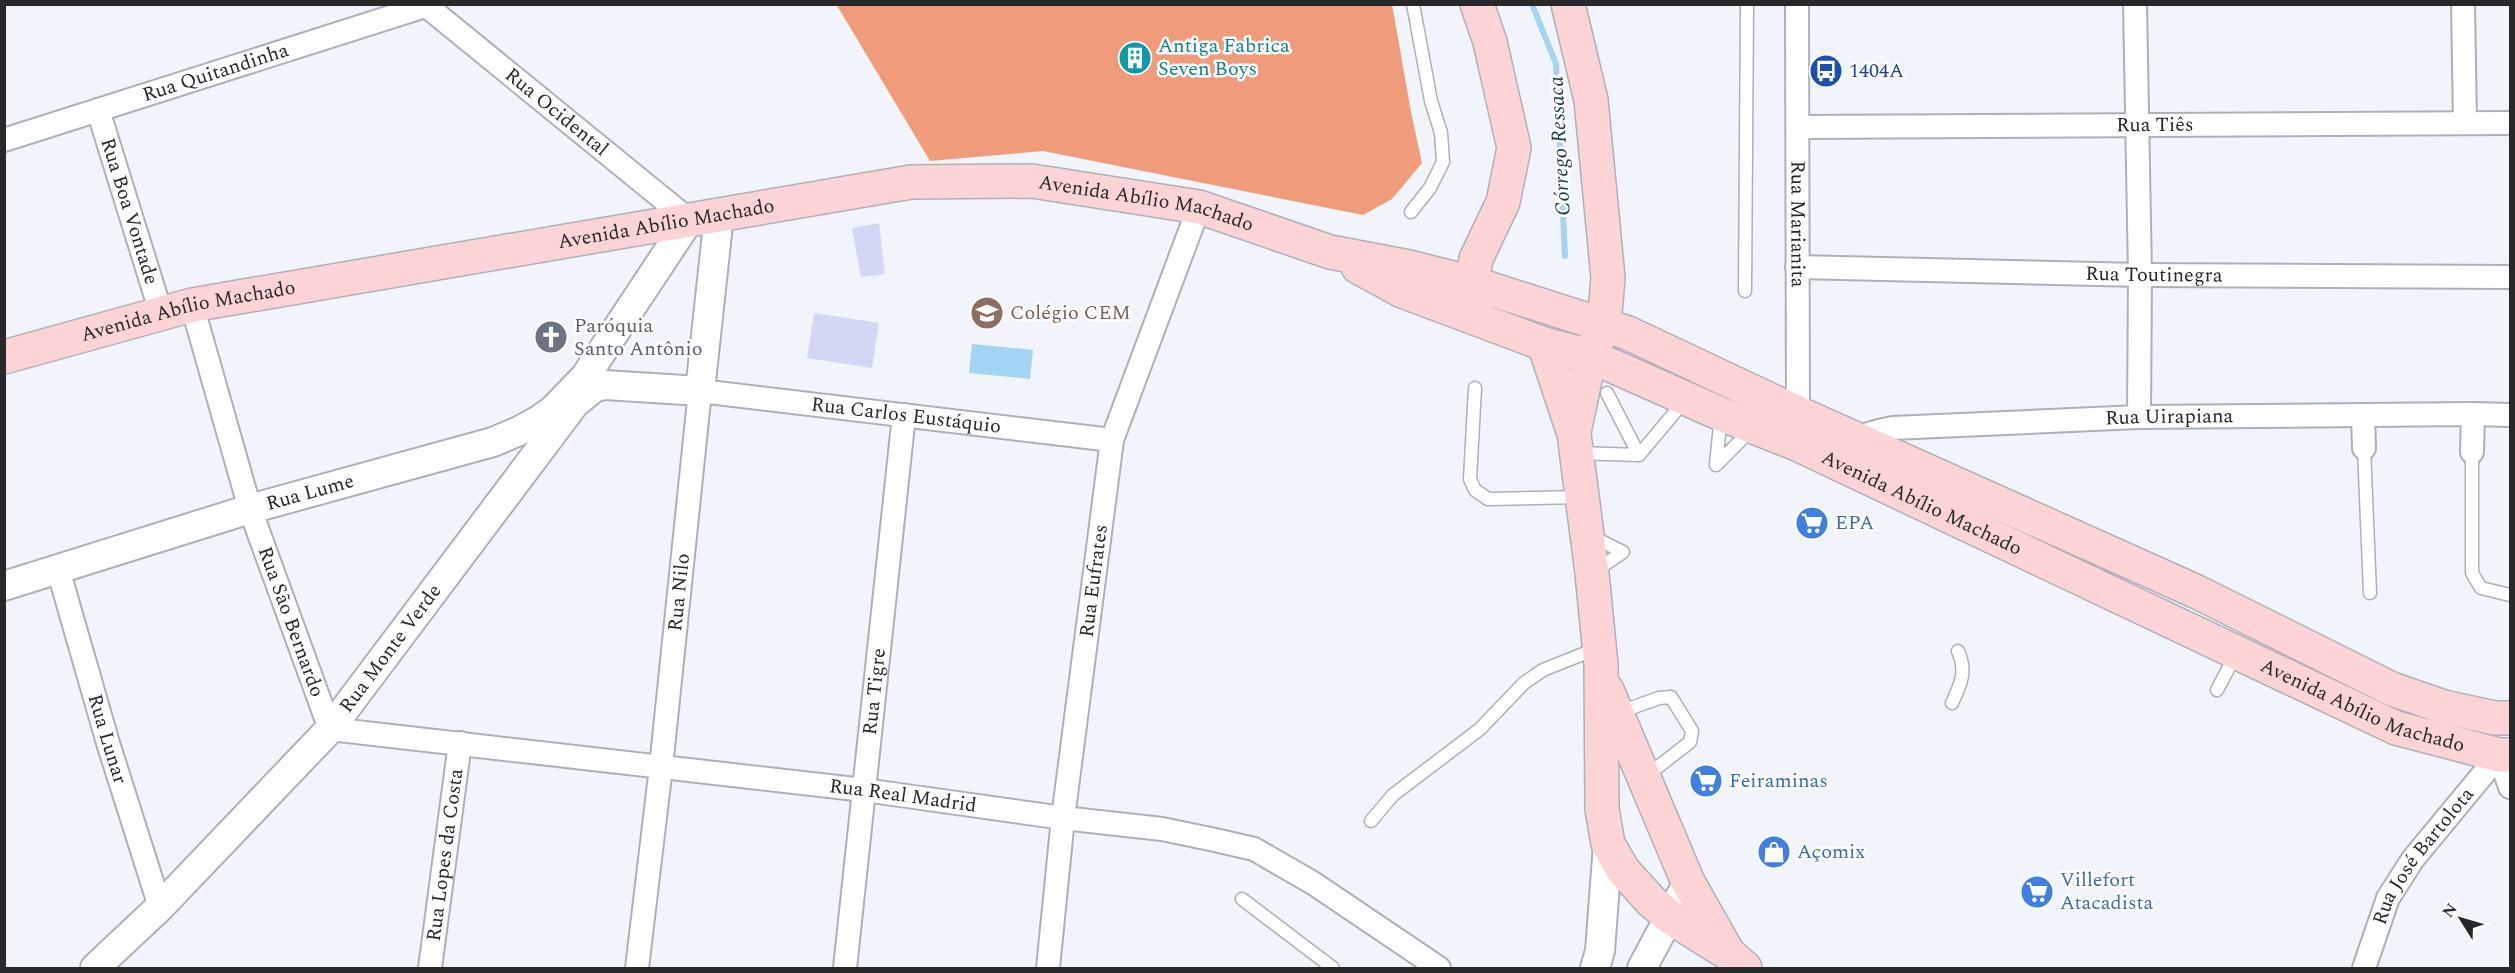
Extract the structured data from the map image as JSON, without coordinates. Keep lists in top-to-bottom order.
{
  "streets": {
    "main road": ["Avenida Abílio Machado"],
    "street": [
      "Rua Quitandinha",
      "Rua Ocidental",
      "Rua Tiês",
      "Rua Boa Vontade",
      "Rua Marianita",
      "Rua Toutinegra",
      "Rua Carlos Eustáquio",
      "Rua Uirapiana",
      "Rua Lume",
      "Rua Eufrates",
      "Rua Nilo",
      "Rua São Bernardo",
      "Rua Monte Verde",
      "Rua Tigre",
      "Rua Lunar",
      "Rua Real Madrid",
      "Rua Lopes da Costa",
      "Rua José Bartolota"
    ]
  },
  "crossings": [
    ["Rua Quitandinha", "Rua Ocidental"],
    ["Rua Quitandinha", "Rua Boa Vontade"],
    ["Rua Ocidental", "Avenida Abílio Machado"],
    ["Rua Ocidental", "Rua Lume"],
    ["Rua Ocidental", "Rua Nilo"],
    ["Rua Tiês", "Rua Marianita"],
    ["Avenida Abílio Machado", "Rua Boa Vontade"],
    ["Avenida Abílio Machado", "Rua Marianita"],
    ["Avenida Abílio Machado", "Rua Uirapiana"],
    ["Avenida Abílio Machado", "Rua Lume"],
    ["Avenida Abílio Machado", "Rua Eufrates"],
    ["Avenida Abílio Machado", "Rua Nilo"],
    ["Avenida Abílio Machado", "Rua São Bernardo"],
    ["Avenida Abílio Machado", "Rua José Bartolota"],
    ["Rua Boa Vontade", "Rua São Bernardo"],
    ["Rua Marianita", "Rua Toutinegra"],
    ["Rua Carlos Eustáquio", "Rua Eufrates"],
    ["Rua Carlos Eustáquio", "Rua Nilo"],
    ["Rua Carlos Eustáquio", "Rua Monte Verde"],
    ["Rua Carlos Eustáquio", "Rua Tigre"],
    ["Rua Lume", "Rua Nilo"],
    ["Rua Lume", "Rua São Bernardo"],
    ["Rua Lume", "Rua Lunar"],
    ["Rua Eufrates", "Rua Real Madrid"],
    ["Rua Nilo", "Rua Monte Verde"],
    ["Rua Nilo", "Rua Real Madrid"],
    ["Rua São Bernardo", "Rua Monte Verde"],
    ["Rua São Bernardo", "Rua Real Madrid"],
    ["Rua Monte Verde", "Rua Lunar"],
    ["Rua Monte Verde", "Rua Real Madrid"],
    ["Rua Tigre", "Rua Real Madrid"],
    ["Rua Real Madrid", "Rua Lopes da Costa"]
  ],
  "water": ["Córrego Ressaca"],
  "places": {
    "building": ["Antiga Fabrica Seven Boys"],
    "bus stop": ["1404A"],
    "school or university": ["Colégio CEM"],
    "church": ["Paróquia Santo Antônio"],
    "supermarket": ["EPA", "Feiraminas", "Villefort Atacadista"],
    "shop": ["Açomix"]
  },
  "north": "top left"
}
